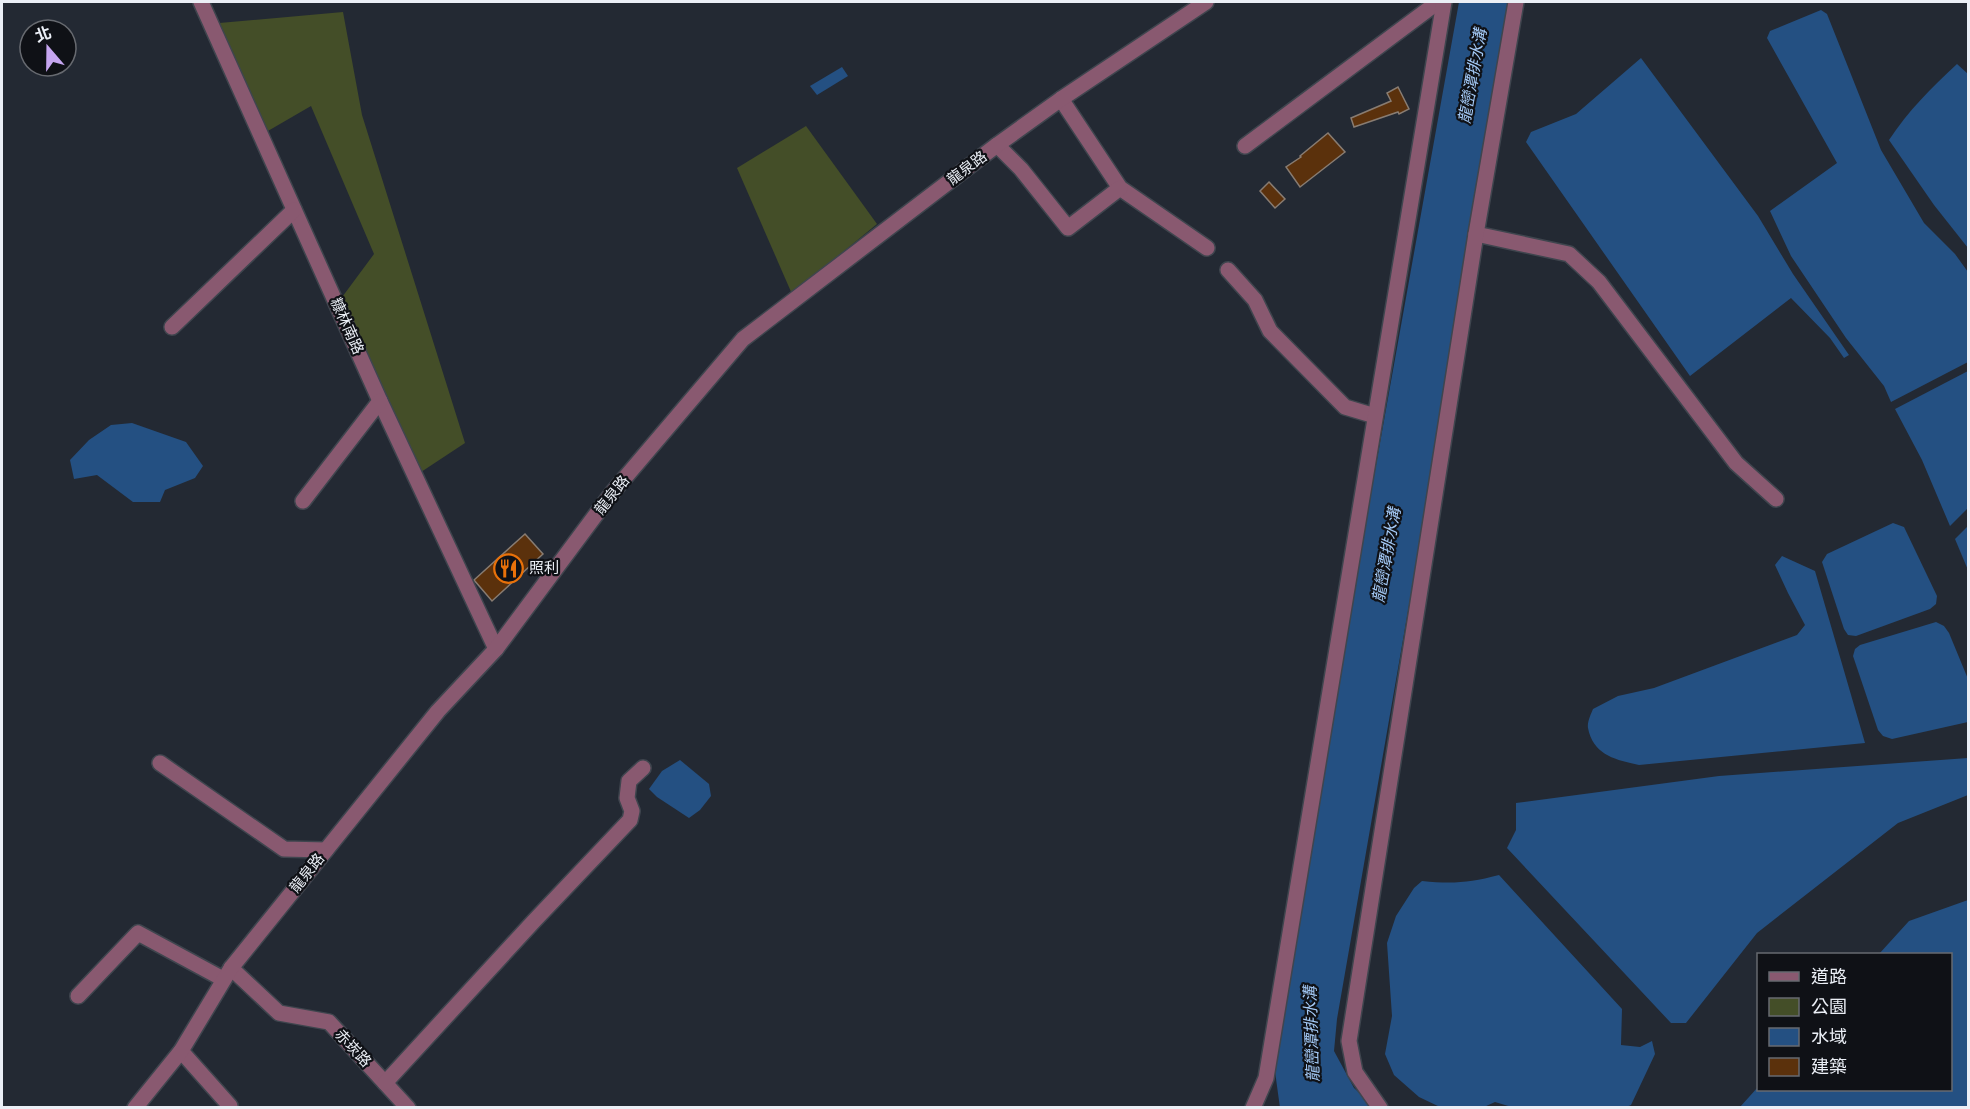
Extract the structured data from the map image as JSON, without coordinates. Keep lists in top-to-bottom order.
{
  "streets": {
    "street": ["龍泉路", "糠林南路", "赤崁路"]
  },
  "crossings": [
    ["龍泉路", "糠林南路"],
    ["龍泉路", "赤崁路"]
  ],
  "water": ["龍巒潭排水溝"],
  "places": {
    "restaurant": ["照利"]
  },
  "legend": [
    "道路",
    "公園",
    "水域",
    "建築"
  ],
  "north": "top"
}
